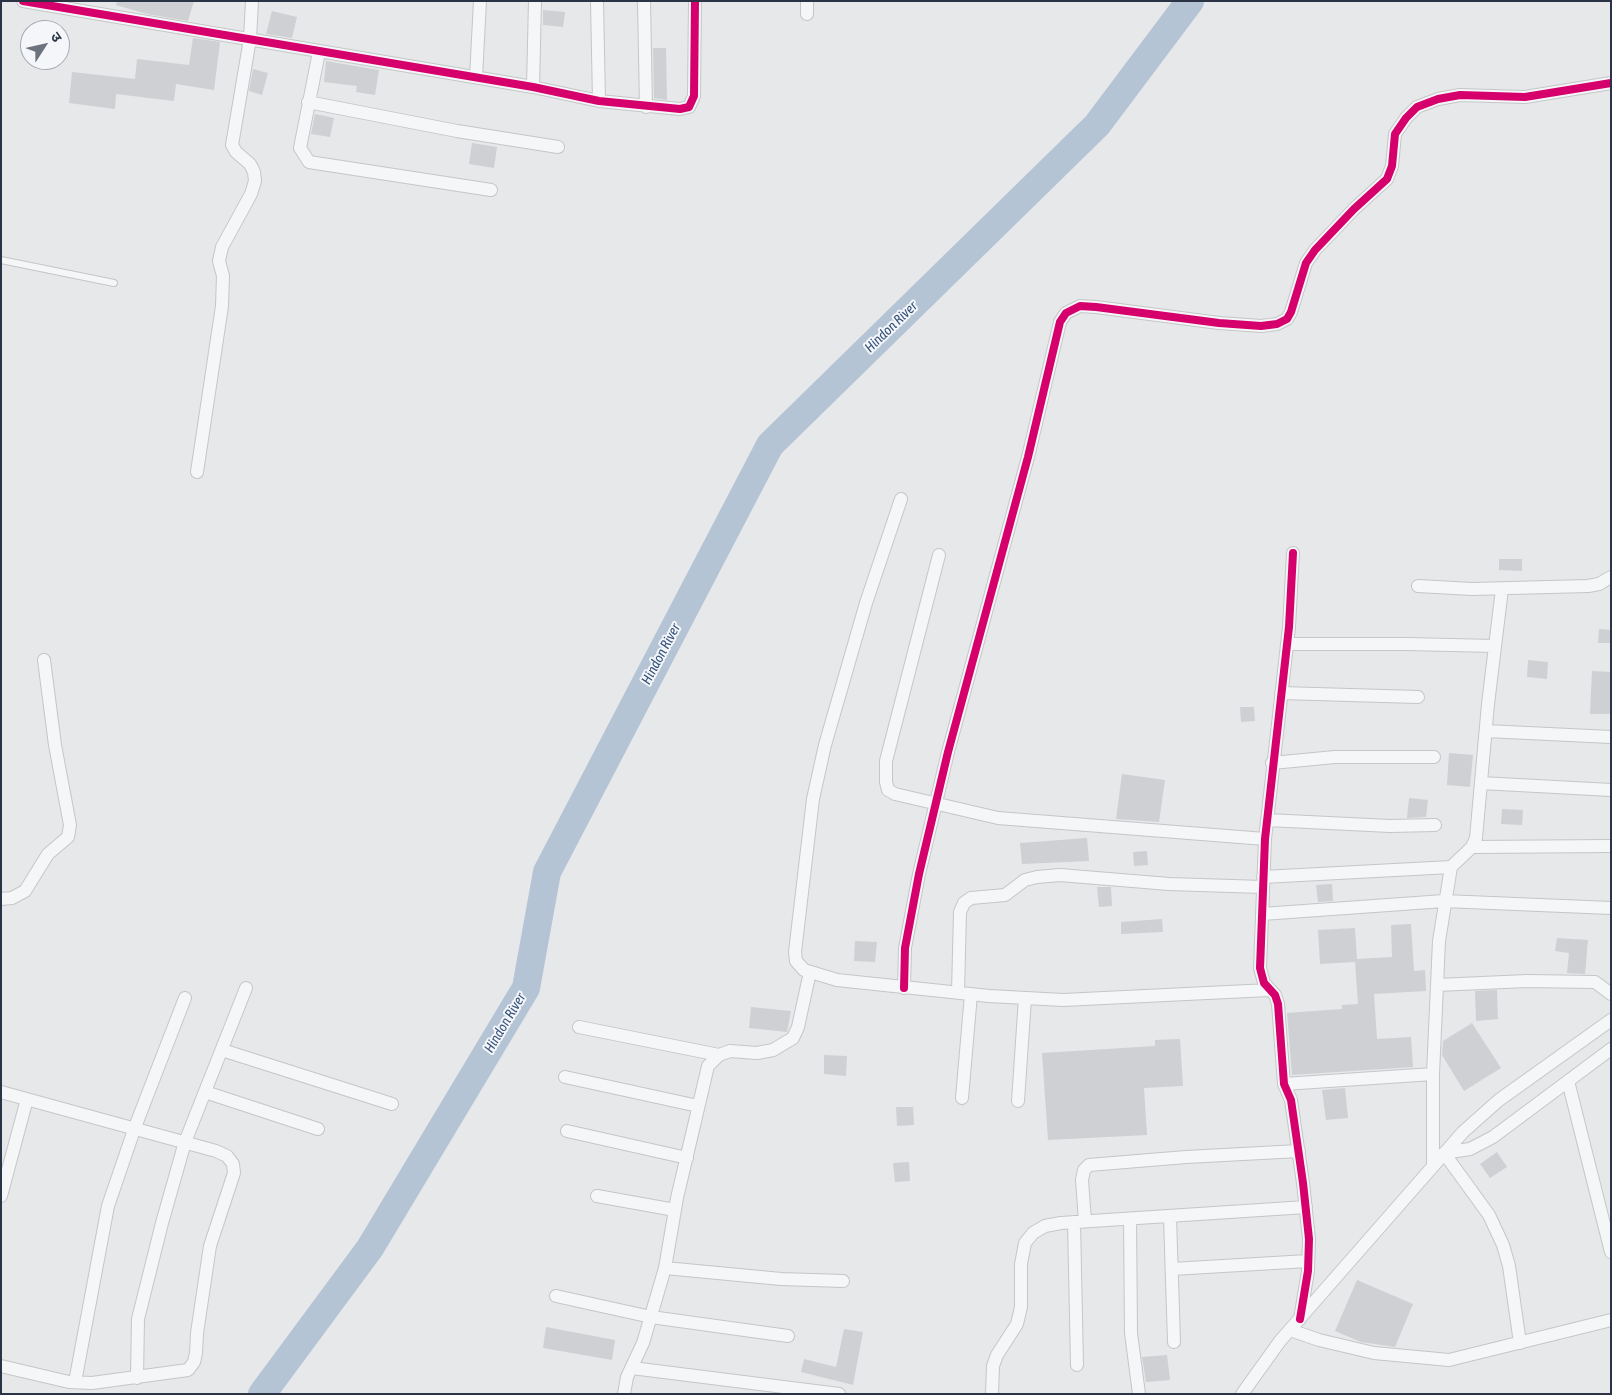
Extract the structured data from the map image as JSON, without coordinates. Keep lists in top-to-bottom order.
{
  "water": ["Hindon River"],
  "north": "top right"
}
